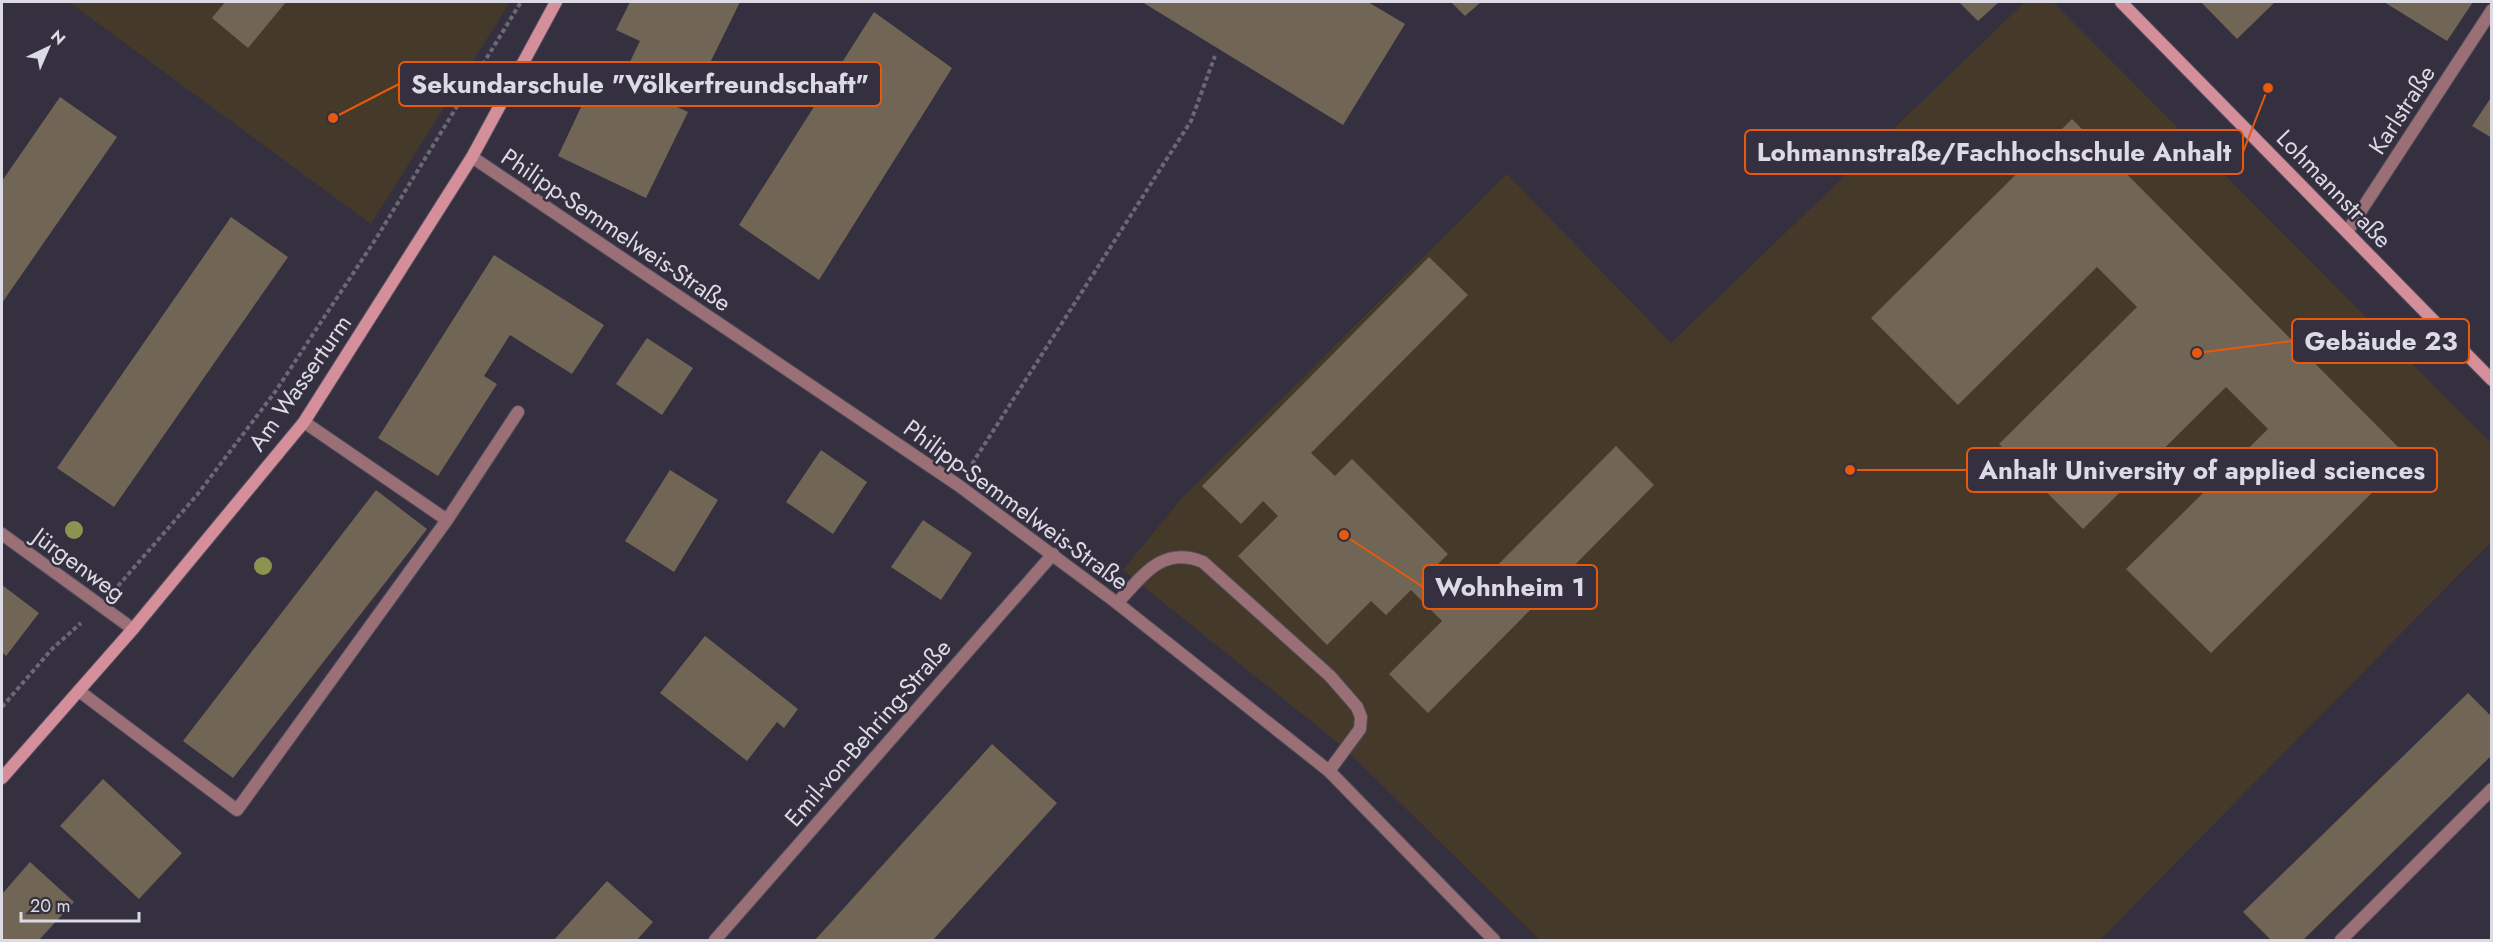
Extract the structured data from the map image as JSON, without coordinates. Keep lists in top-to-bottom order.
{
  "streets": {
    "street": [
      "Karlstraße",
      "Lohmannstraße",
      "Philipp-Semmelweis-Straße",
      "Am Wasserturm",
      "Jürgenweg",
      "Emil-von-Behring-Straße"
    ]
  },
  "crossings": [
    ["Karlstraße", "Lohmannstraße"],
    ["Philipp-Semmelweis-Straße", "Am Wasserturm"],
    ["Philipp-Semmelweis-Straße", "Emil-von-Behring-Straße"],
    ["Am Wasserturm", "Jürgenweg"]
  ],
  "places": [
    "Lohmannstraße/Fachhochschule Anhalt",
    "Sekundarschule \"Völkerfreundschaft\"",
    "Gebäude 23",
    "Anhalt University of applied sciences",
    "Wohnheim 1"
  ],
  "scale_bar": "20 m",
  "north": "top right"
}
